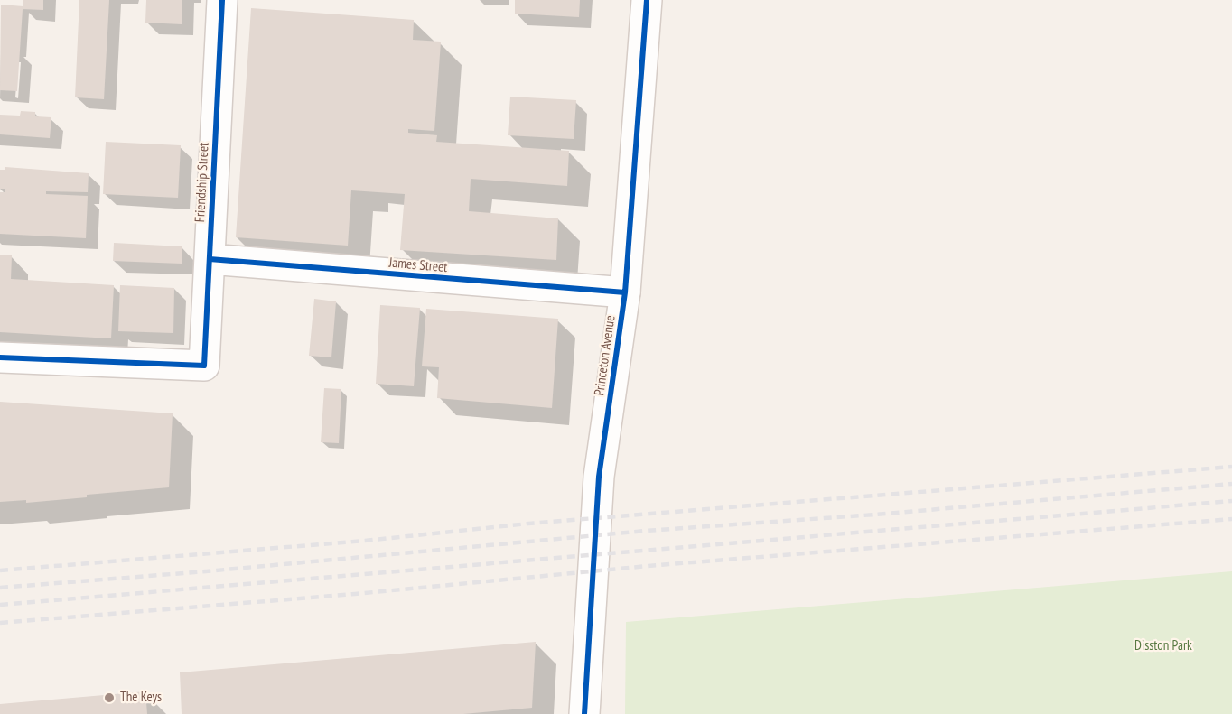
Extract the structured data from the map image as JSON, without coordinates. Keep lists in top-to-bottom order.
{
  "streets": {
    "street": ["Friendship Street", "James Street", "Princeton Avenue"]
  },
  "crossings": [
    ["Friendship Street", "James Street"],
    ["James Street", "Princeton Avenue"]
  ],
  "parks": ["Disston Park"],
  "places": ["The Keys"]
}
